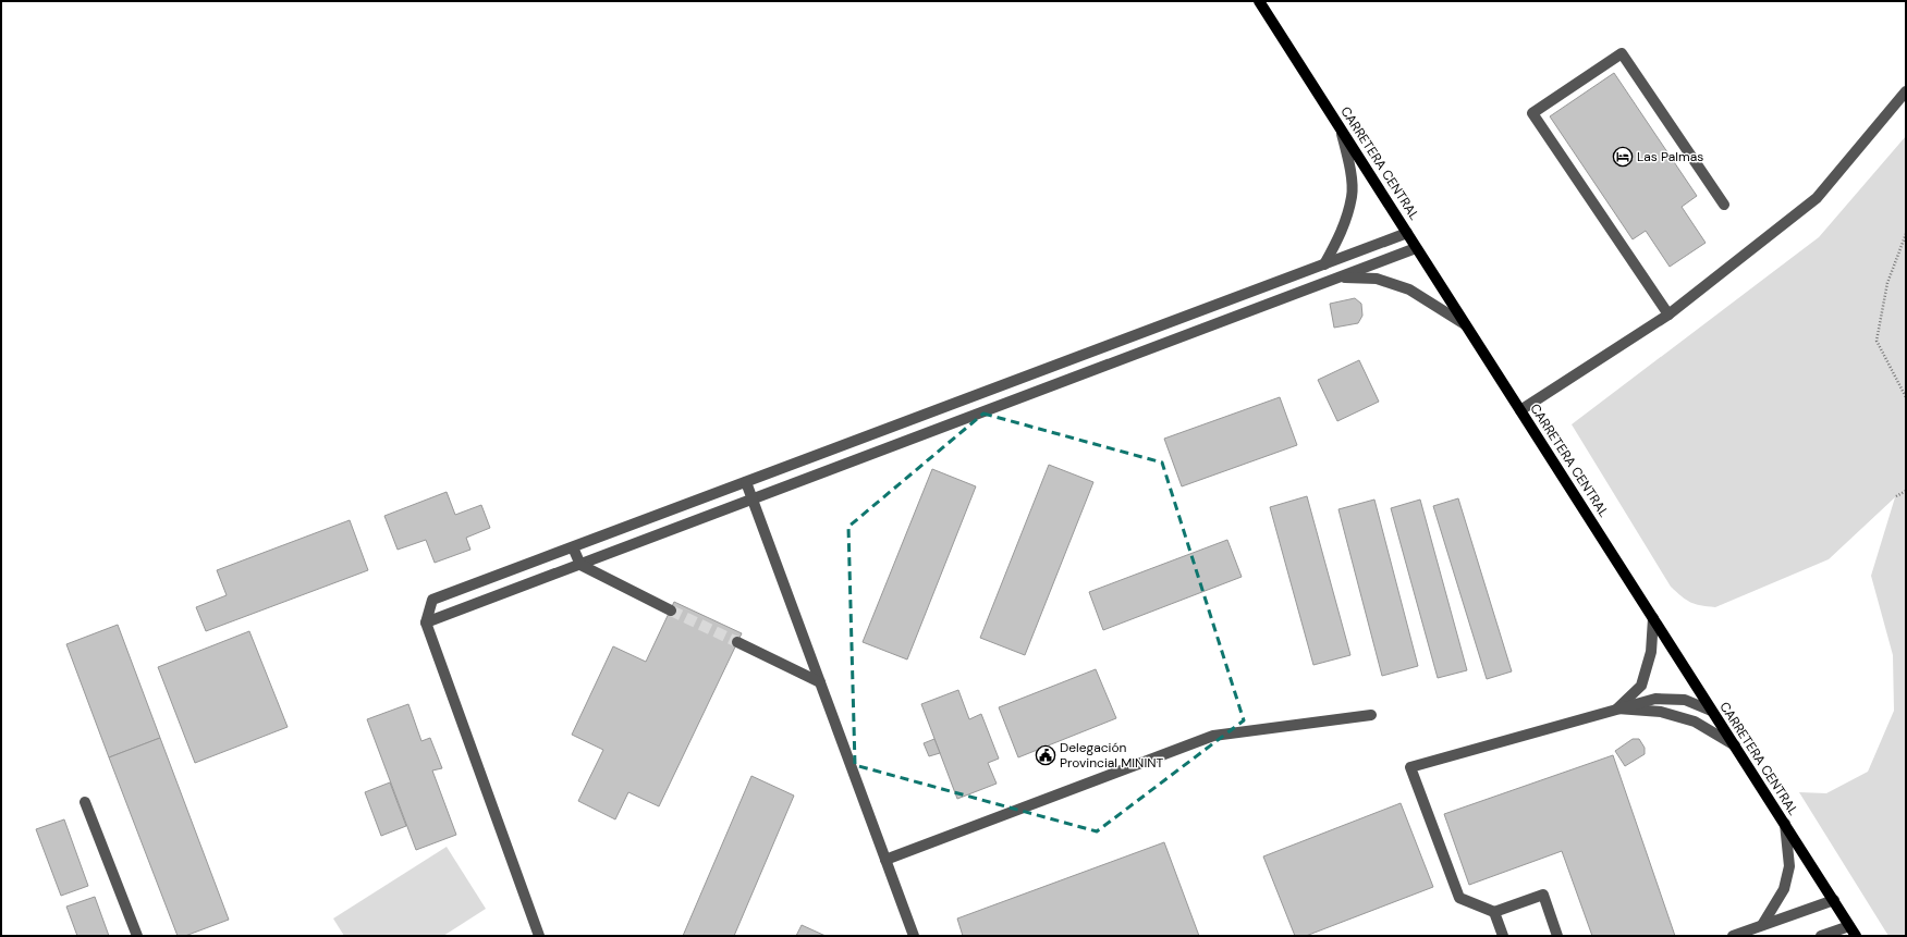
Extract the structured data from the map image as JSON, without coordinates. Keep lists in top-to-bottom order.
{
  "streets": {
    "main road": ["CARRETERA CENTRAL"]
  },
  "places": {
    "hotel": ["Las Palmas"],
    "public building": ["Delegación Provincial MININT"]
  }
}
